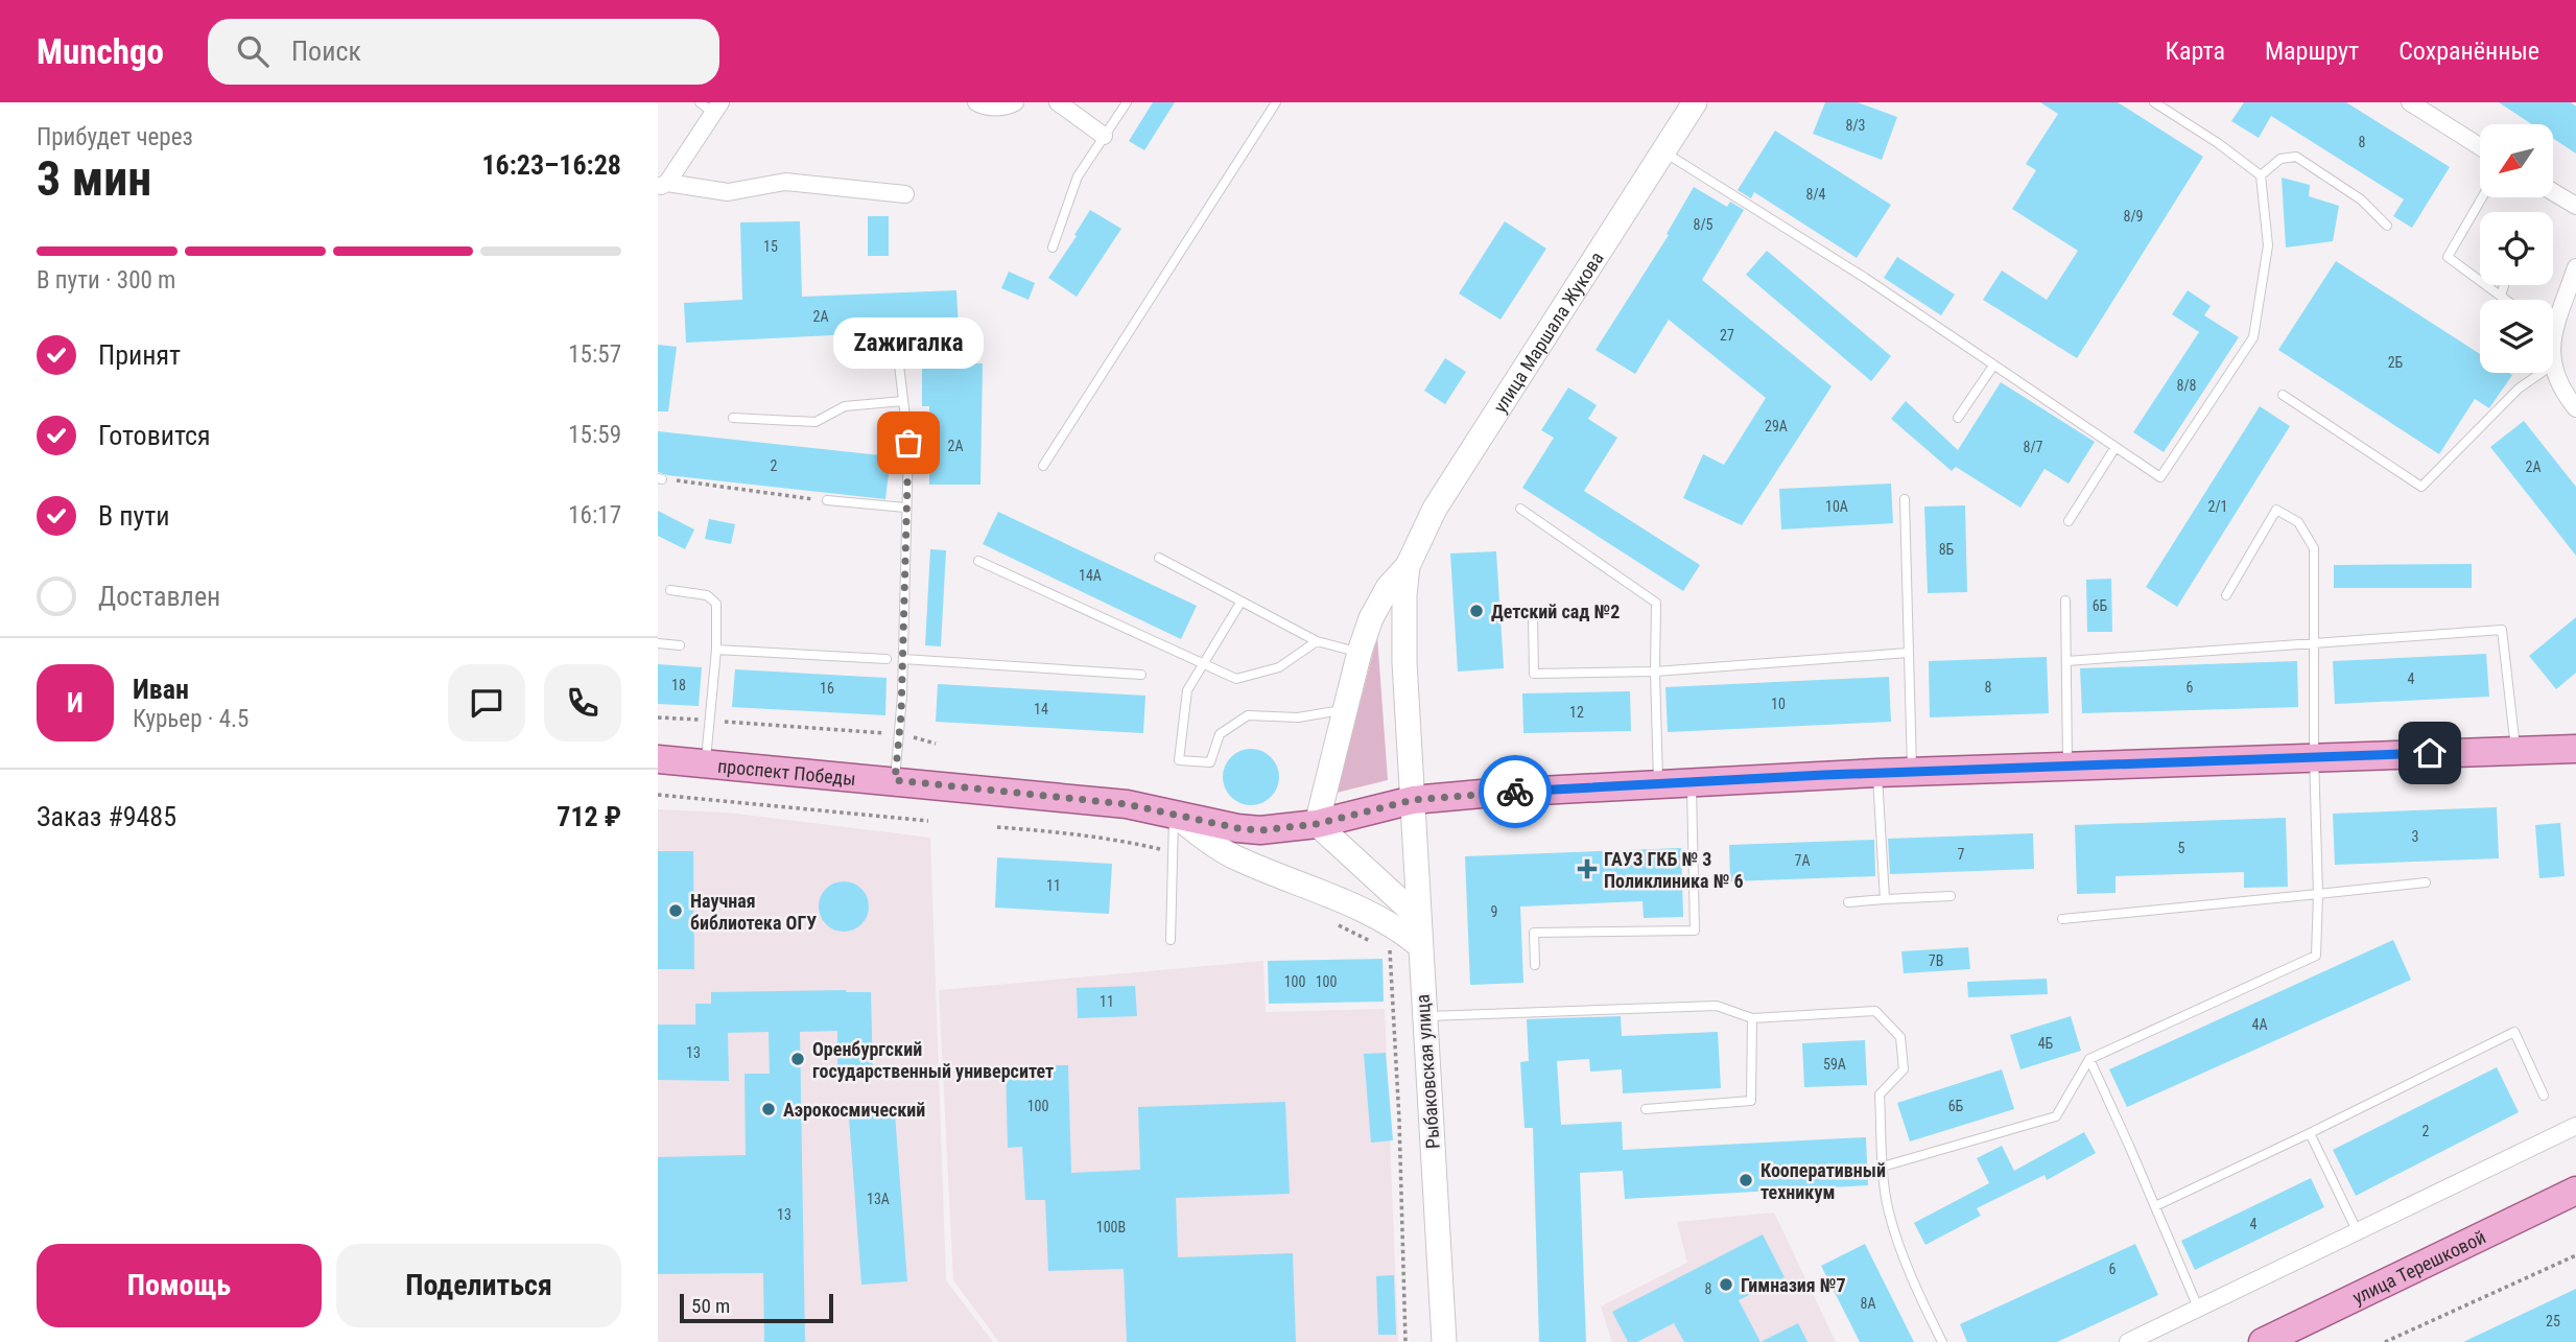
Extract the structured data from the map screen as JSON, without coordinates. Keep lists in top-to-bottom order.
{
  "streets": {
    "main road": [
      "улица Маршала Жукова",
      "проспект Победы",
      "Рыбаковская улица",
      "улица Терешковой"
    ]
  },
  "crossings": [
    ["улица Маршала Жукова", "проспект Победы"],
    ["улица Маршала Жукова", "Рыбаковская улица"],
    ["проспект Победы", "Рыбаковская улица"]
  ],
  "places": {
    "other": [
      "Zажигалка",
      "Детский сад №2",
      "Научная библиотека ОГУ",
      "Оренбургский государственный университет",
      "Аэрокосмический",
      "Кооперативный техникум",
      "Гимназия №7"
    ],
    "health": ["ГАУЗ ГКБ № 3 Поликлиника № 6"]
  },
  "house_numbers": [
    "8/3",
    "8",
    "8/4",
    "8/9",
    "8/5",
    "15",
    "2А",
    "27",
    "2Б",
    "8/8",
    "29А",
    "2А",
    "8/7",
    "2",
    "2А",
    "10А",
    "2/1",
    "8Б",
    "14А",
    "6Б",
    "4",
    "18",
    "8",
    "6",
    "16",
    "10",
    "14",
    "12",
    "3",
    "5",
    "7",
    "7А",
    "11",
    "9",
    "7В",
    "100",
    "100",
    "11",
    "4А",
    "4Б",
    "13",
    "59А",
    "100",
    "6Б",
    "2",
    "13А",
    "13",
    "4",
    "100В",
    "6",
    "8",
    "8А",
    "25"
  ],
  "scale_bar": "50 m",
  "north": "bottom left",
  "page": {
    "header": "Munchgo",
    "search": "Поиск",
    "nav": ["Карта", "Маршрут", "Сохранённые"],
    "heading": ["3 мин", "Прибудет через", "16:23–16:28"],
    "panel": [
      "Иван",
      "Курьер · 4.5",
      "Заказ #9485",
      "712 ₽"
    ],
    "bar": "В пути · 300 m",
    "list": [
      ["Принят", "15:57"],
      ["Готовится", "15:59"],
      ["В пути", "16:17"],
      "Доставлен"
    ],
    "bubble": "Zажигалка",
    "round": "И",
    "buttons": ["Помощь", "Поделиться"],
    "scale": "50 m"
  }
}
